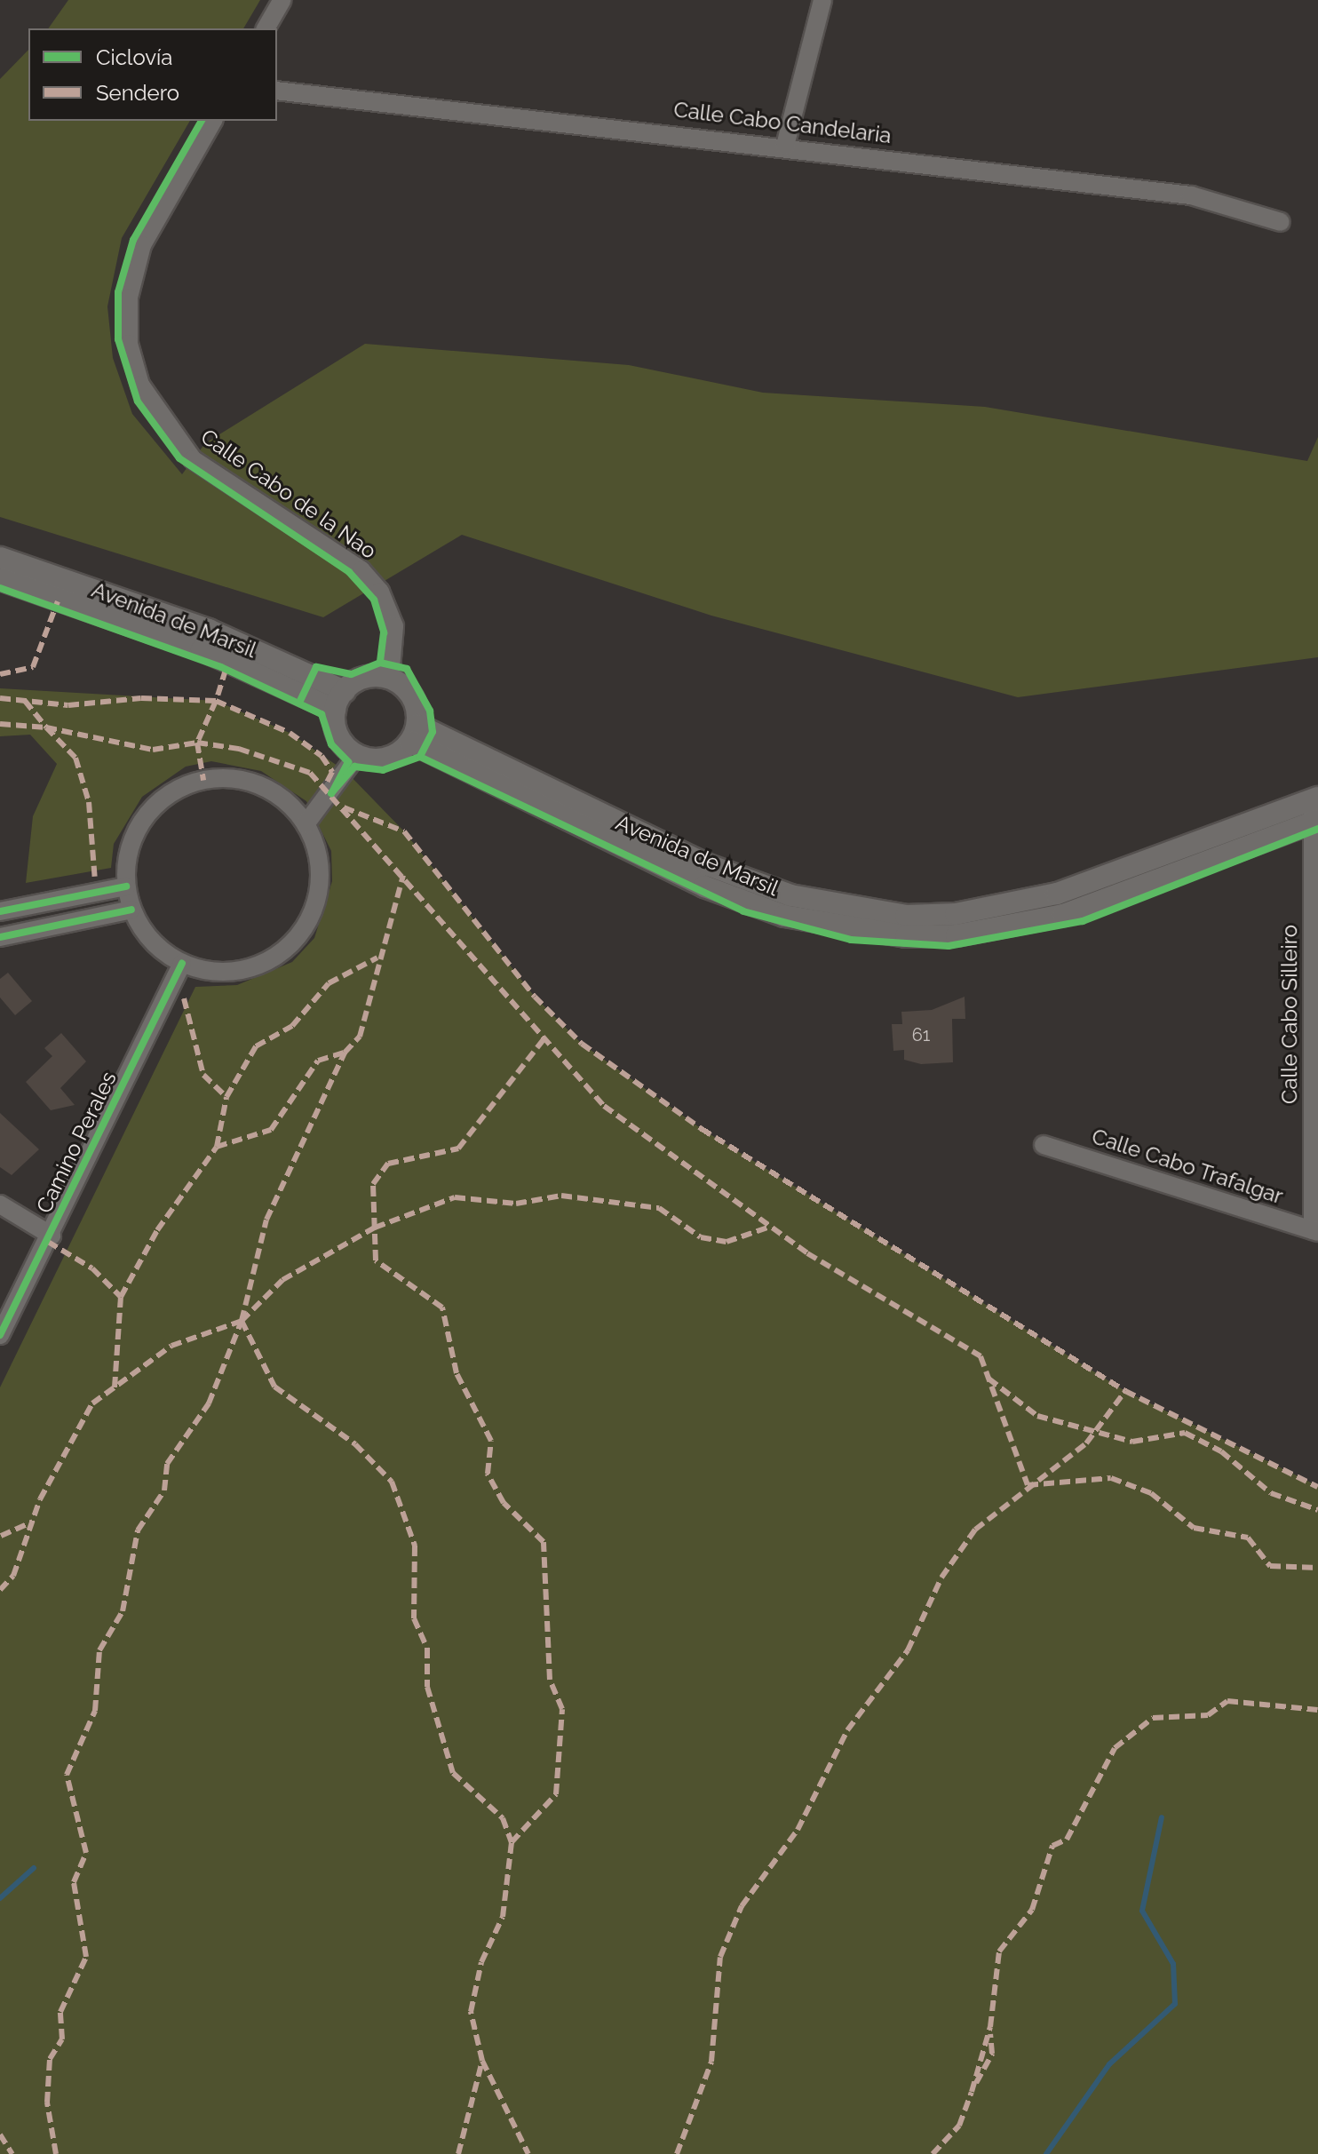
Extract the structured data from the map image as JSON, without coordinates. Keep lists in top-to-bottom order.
{
  "streets": {
    "street": [
      "Calle Cabo Candelaria",
      "Calle Cabo de la Nao",
      "Avenida de Marsil",
      "Calle Cabo Silleiro",
      "Camino Perales",
      "Calle Cabo Trafalgar"
    ]
  },
  "crossings": [
    ["Calle Cabo de la Nao", "Avenida de Marsil"],
    ["Avenida de Marsil", "Calle Cabo Silleiro"],
    ["Calle Cabo Silleiro", "Calle Cabo Trafalgar"]
  ],
  "house_numbers": ["61"],
  "legend": ["Ciclovía", "Sendero"]
}
